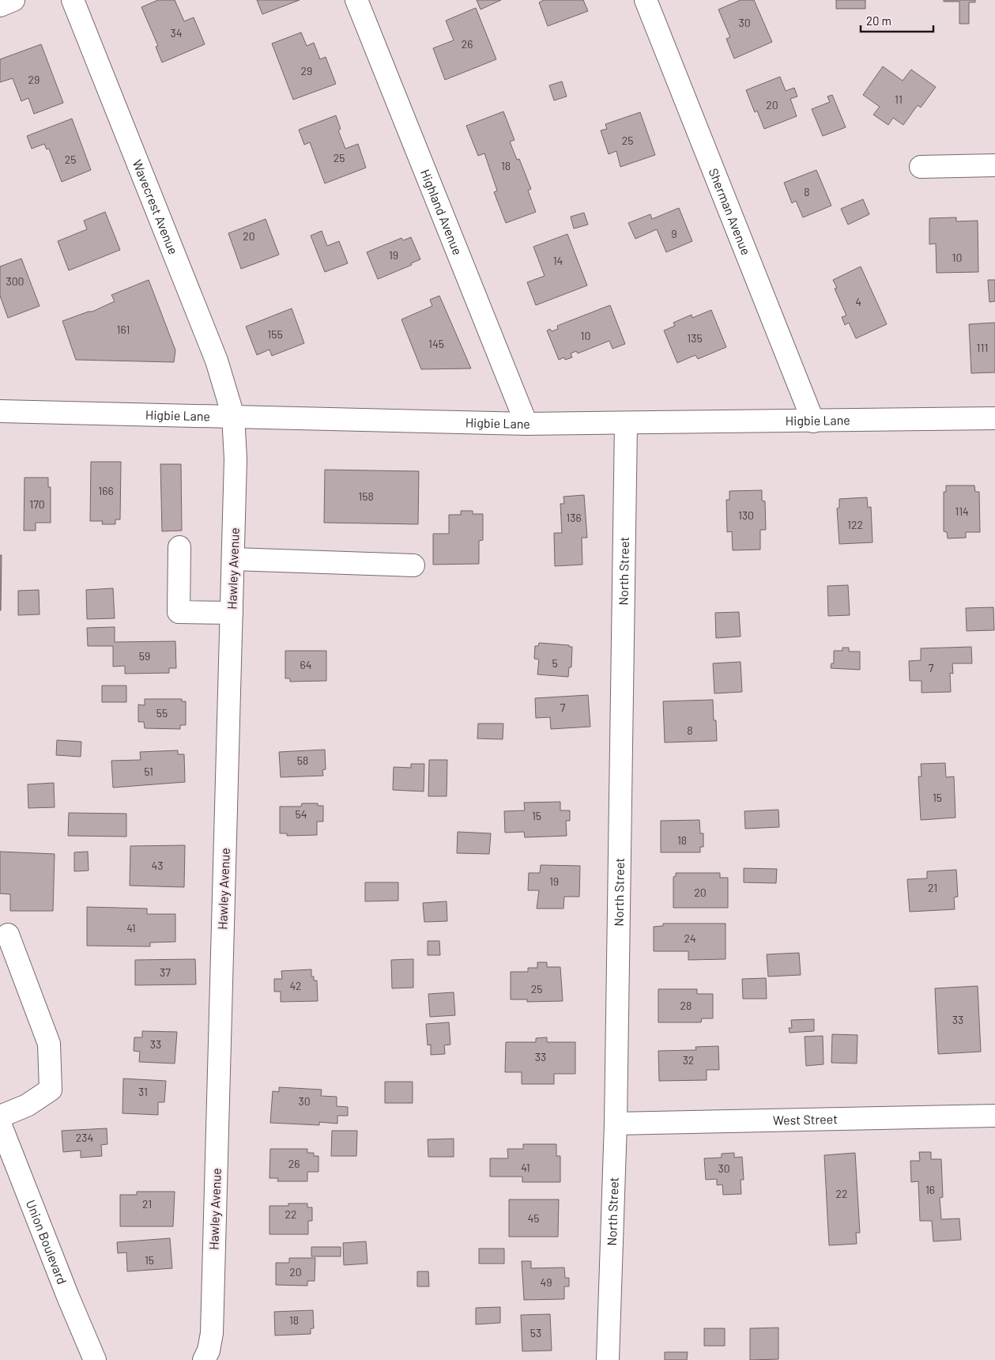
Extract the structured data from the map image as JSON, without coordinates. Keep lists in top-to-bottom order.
{
  "streets": {
    "street": [
      "Wavecrest Avenue",
      "Sherman Avenue",
      "Highland Avenue",
      "Higbie Lane",
      "Hawley Avenue",
      "North Street",
      "West Street",
      "Union Boulevard"
    ]
  },
  "crossings": [
    ["Wavecrest Avenue", "Higbie Lane"],
    ["Wavecrest Avenue", "Hawley Avenue"],
    ["Sherman Avenue", "Higbie Lane"],
    ["Highland Avenue", "Higbie Lane"],
    ["Higbie Lane", "Hawley Avenue"],
    ["Higbie Lane", "North Street"],
    ["North Street", "West Street"]
  ],
  "house_numbers": [
    "30",
    "34",
    "26",
    "29",
    "29",
    "11",
    "20",
    "25",
    "25",
    "25",
    "18",
    "8",
    "9",
    "20",
    "19",
    "10",
    "14",
    "300",
    "4",
    "161",
    "155",
    "10",
    "135",
    "145",
    "111",
    "166",
    "158",
    "170",
    "114",
    "130",
    "136",
    "122",
    "59",
    "5",
    "64",
    "7",
    "7",
    "55",
    "8",
    "58",
    "51",
    "15",
    "54",
    "15",
    "18",
    "43",
    "19",
    "21",
    "20",
    "41",
    "24",
    "37",
    "42",
    "25",
    "28",
    "33",
    "33",
    "33",
    "32",
    "31",
    "30",
    "234",
    "26",
    "41",
    "30",
    "16",
    "22",
    "21",
    "22",
    "45",
    "15",
    "20",
    "49",
    "18",
    "53"
  ],
  "scale_bar": "20 m"
}
